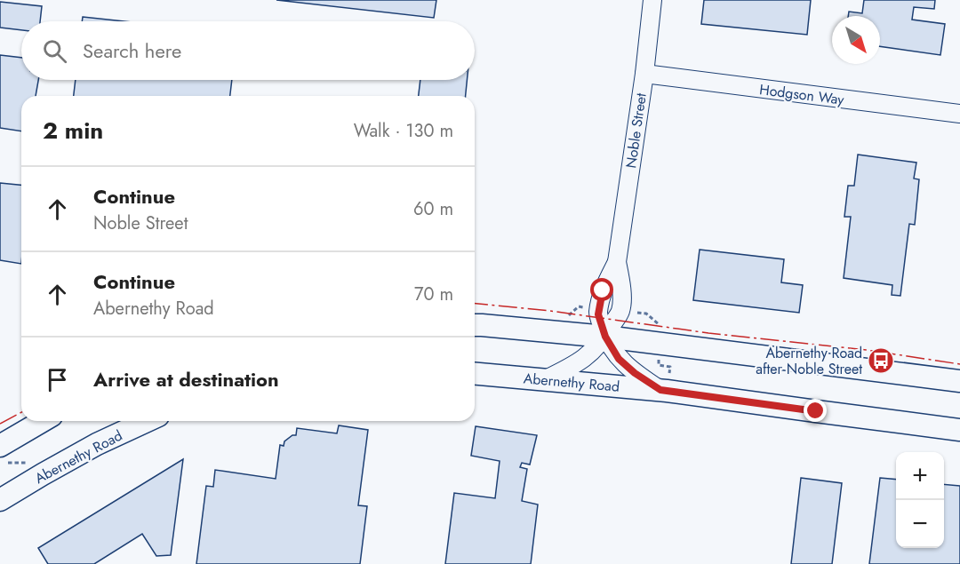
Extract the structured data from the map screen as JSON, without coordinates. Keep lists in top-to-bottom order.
{
  "streets": {
    "main road": ["Abernethy Road"],
    "street": ["Hodgson Way", "Noble Street"]
  },
  "crossings": [
    ["Hodgson Way", "Noble Street"],
    ["Noble Street", "Abernethy Road"]
  ],
  "places": {
    "bus stop": ["Abernethy Road after Noble Street"]
  },
  "north": "bottom right",
  "page": {
    "search": "Search here",
    "heading": ["2 min", "Walk · 130 m"],
    "list": [
      ["Continue", "Noble Street", "60 m"],
      ["Continue", "Abernethy Road", "70 m"],
      "Arrive at destination"
    ],
    "map_buttons": ["+", "−"]
  }
}
